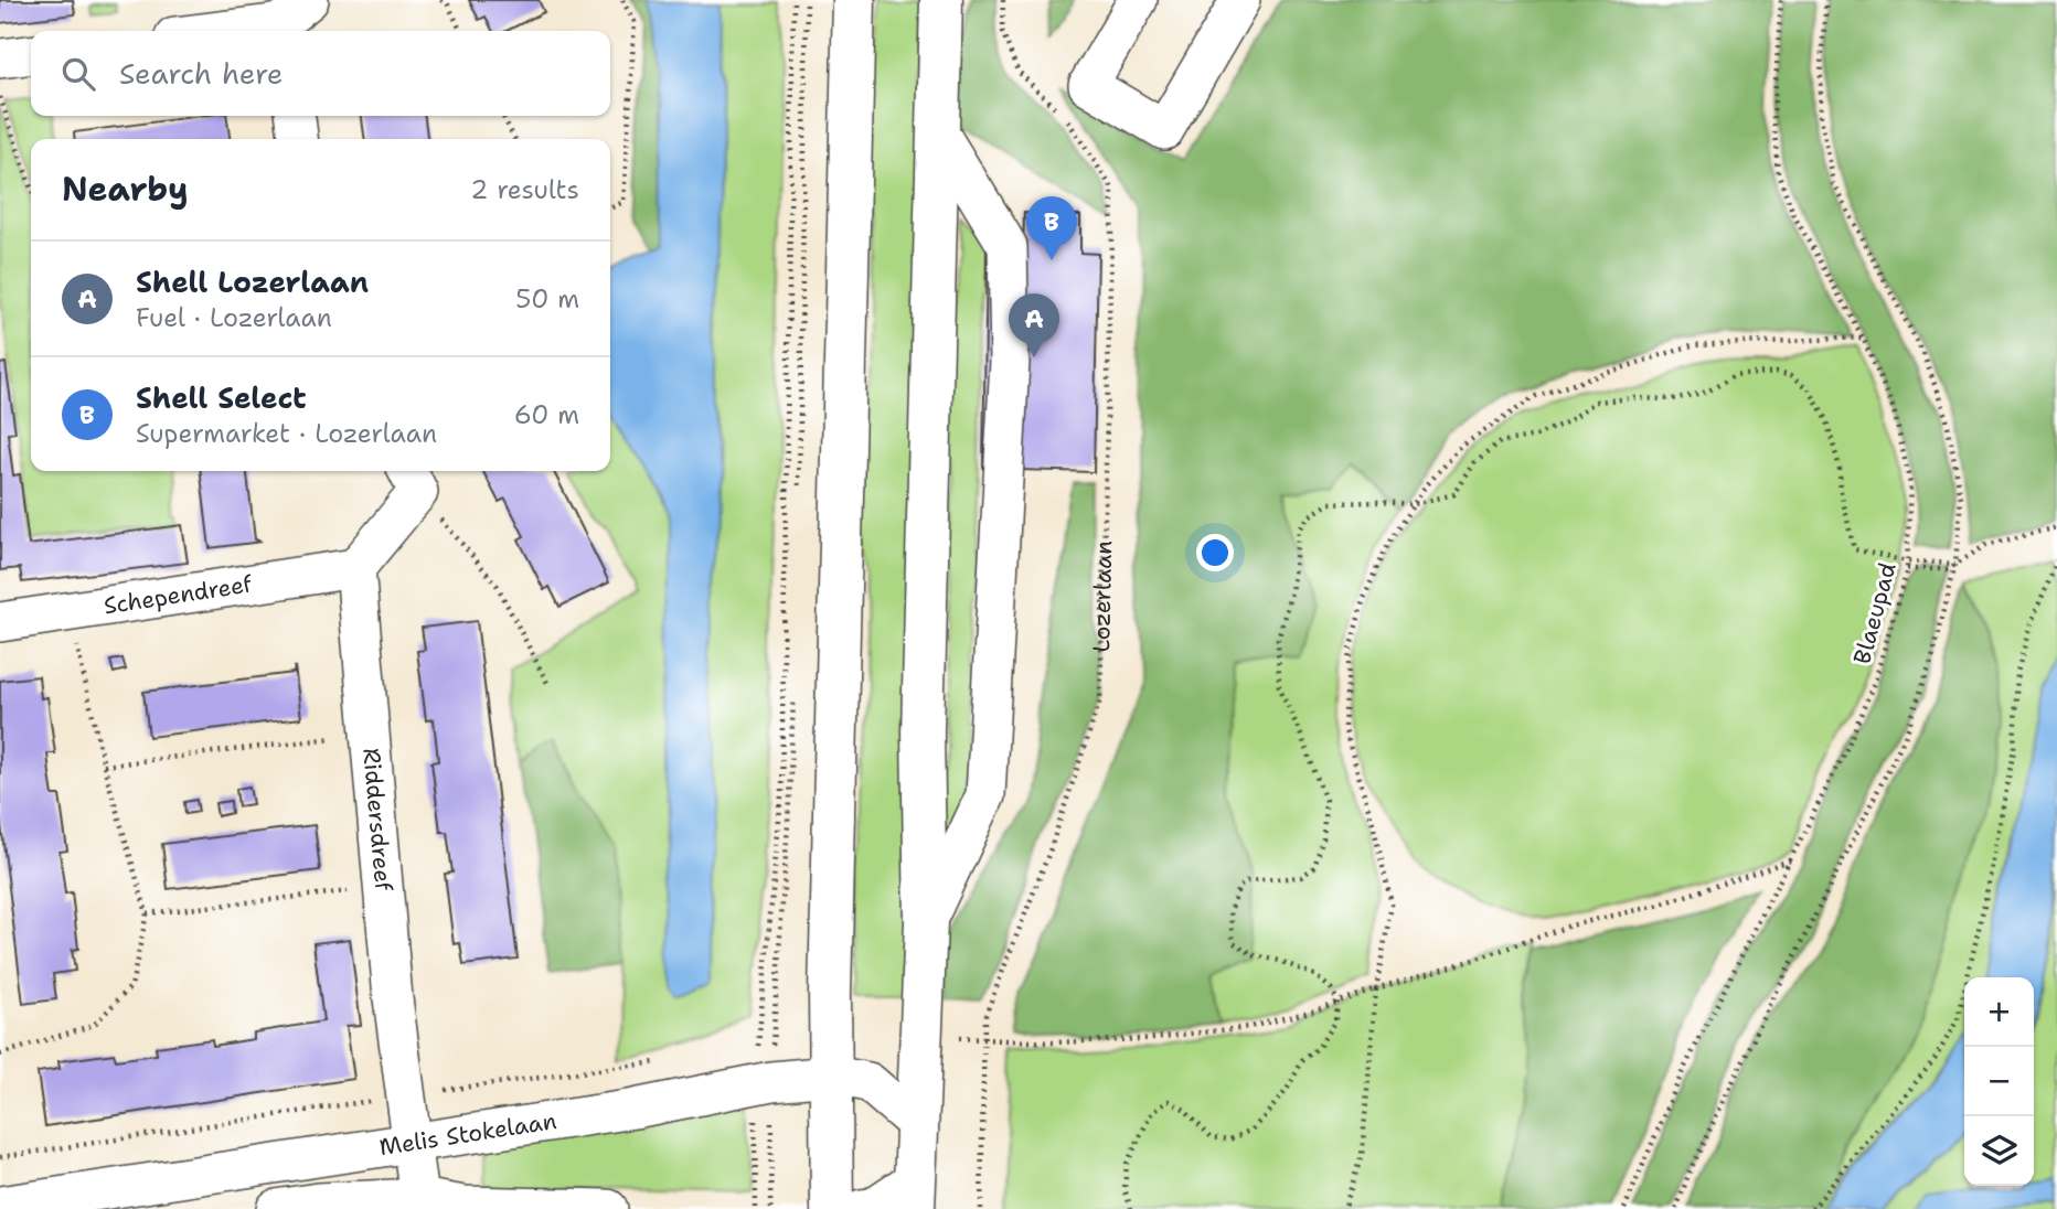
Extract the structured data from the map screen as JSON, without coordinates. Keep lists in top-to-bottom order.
{
  "streets": {
    "street": ["Schependreef", "Riddersdreef", "Melis Stokelaan"],
    "path": ["Lozerlaan", "Blaeupad"]
  },
  "crossings": [
    ["Schependreef", "Riddersdreef"],
    ["Riddersdreef", "Melis Stokelaan"]
  ],
  "page": {
    "search": "Search here",
    "heading": ["Nearby", "2 results"],
    "pins": ["B", "A"],
    "list": [
      {
        "mark": "A",
        "name": "Shell Lozerlaan",
        "note": "Fuel · Lozerlaan",
        "value": "50 m"
      },
      {
        "mark": "B",
        "name": "Shell Select",
        "note": "Supermarket · Lozerlaan",
        "value": "60 m"
      }
    ],
    "map_buttons": ["+", "−"]
  }
}
